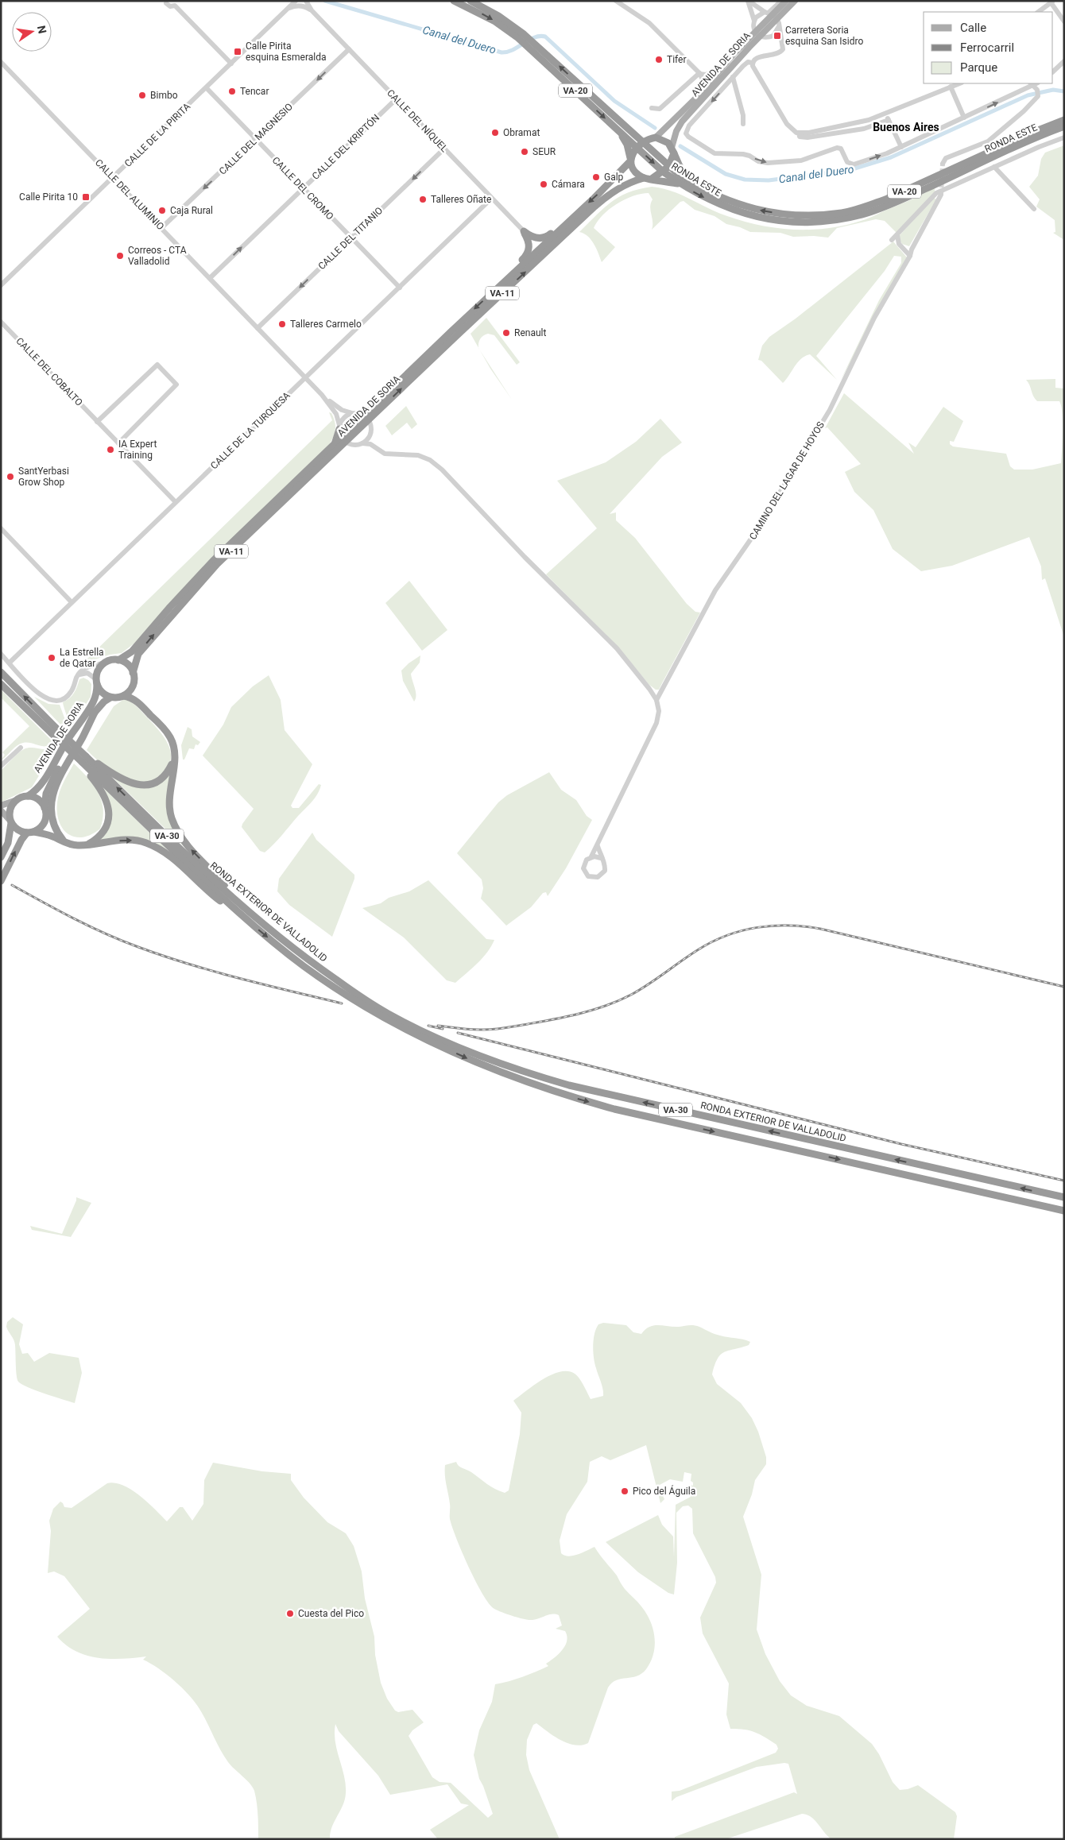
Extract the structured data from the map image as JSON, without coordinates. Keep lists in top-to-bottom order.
{
  "streets": {
    "highway": [
      "AVENIDA DE SORIA",
      "VA-20",
      "RONDA ESTE",
      "VA-11",
      "VA-30",
      "RONDA EXTERIOR DE VALLADOLID"
    ],
    "street": [
      "CALLE DEL NÍQUEL",
      "CALLE DE LA PIRITA",
      "CALLE DEL MAGNESIO",
      "CALLE DEL KRIPTÓN",
      "CALLE DEL CROMO",
      "CALLE DEL ALUMINIO",
      "CALLE DEL TITANIO",
      "CALLE DEL COBALTO",
      "CALLE DE LA TURQUESA",
      "CAMINO DEL LAGAR DE HOYOS"
    ]
  },
  "crossings": [
    ["AVENIDA DE SORIA", "CALLE DEL ALUMINIO"],
    ["AVENIDA DE SORIA", "VA-11"],
    ["CALLE DEL NÍQUEL", "CALLE DEL MAGNESIO"],
    ["CALLE DEL NÍQUEL", "CALLE DEL KRIPTÓN"],
    ["CALLE DEL NÍQUEL", "CALLE DEL TITANIO"],
    ["CALLE DEL NÍQUEL", "CALLE DE LA TURQUESA"],
    ["CALLE DE LA PIRITA", "CALLE DEL CROMO"],
    ["CALLE DE LA PIRITA", "CALLE DEL ALUMINIO"],
    ["RONDA ESTE", "VA-11"],
    ["CALLE DEL MAGNESIO", "CALLE DEL CROMO"],
    ["CALLE DEL MAGNESIO", "CALLE DEL ALUMINIO"],
    ["CALLE DEL KRIPTÓN", "CALLE DEL CROMO"],
    ["CALLE DEL KRIPTÓN", "CALLE DEL ALUMINIO"],
    ["CALLE DEL CROMO", "CALLE DEL TITANIO"],
    ["CALLE DEL CROMO", "CALLE DE LA TURQUESA"],
    ["CALLE DEL ALUMINIO", "CALLE DEL TITANIO"],
    ["CALLE DEL ALUMINIO", "CALLE DE LA TURQUESA"],
    ["CALLE DEL COBALTO", "CALLE DE LA TURQUESA"]
  ],
  "one_way": ["CALLE DEL MAGNESIO", "CALLE DEL KRIPTÓN", "CALLE DEL TITANIO"],
  "districts": ["Buenos Aires"],
  "water": ["Canal del Duero"],
  "places": {
    "transit": ["Carretera Soria esquina San Isidro", "Calle Pirita esquina Esmeralda", "Calle Pirita 10"],
    "other": [
      "Tifer",
      "Tencar",
      "Bimbo",
      "Obramat",
      "SEUR",
      "Galp",
      "Cámara",
      "Talleres Oñate",
      "Caja Rural",
      "Correos - CTA Valladolid",
      "Talleres Carmelo",
      "Renault",
      "IA Expert Training",
      "SantYerbasi Grow Shop",
      "La Estrella de Qatar",
      "Pico del Águila",
      "Cuesta del Pico"
    ]
  },
  "legend": ["Calle", "Ferrocarril", "Parque"],
  "north": "right"
}
